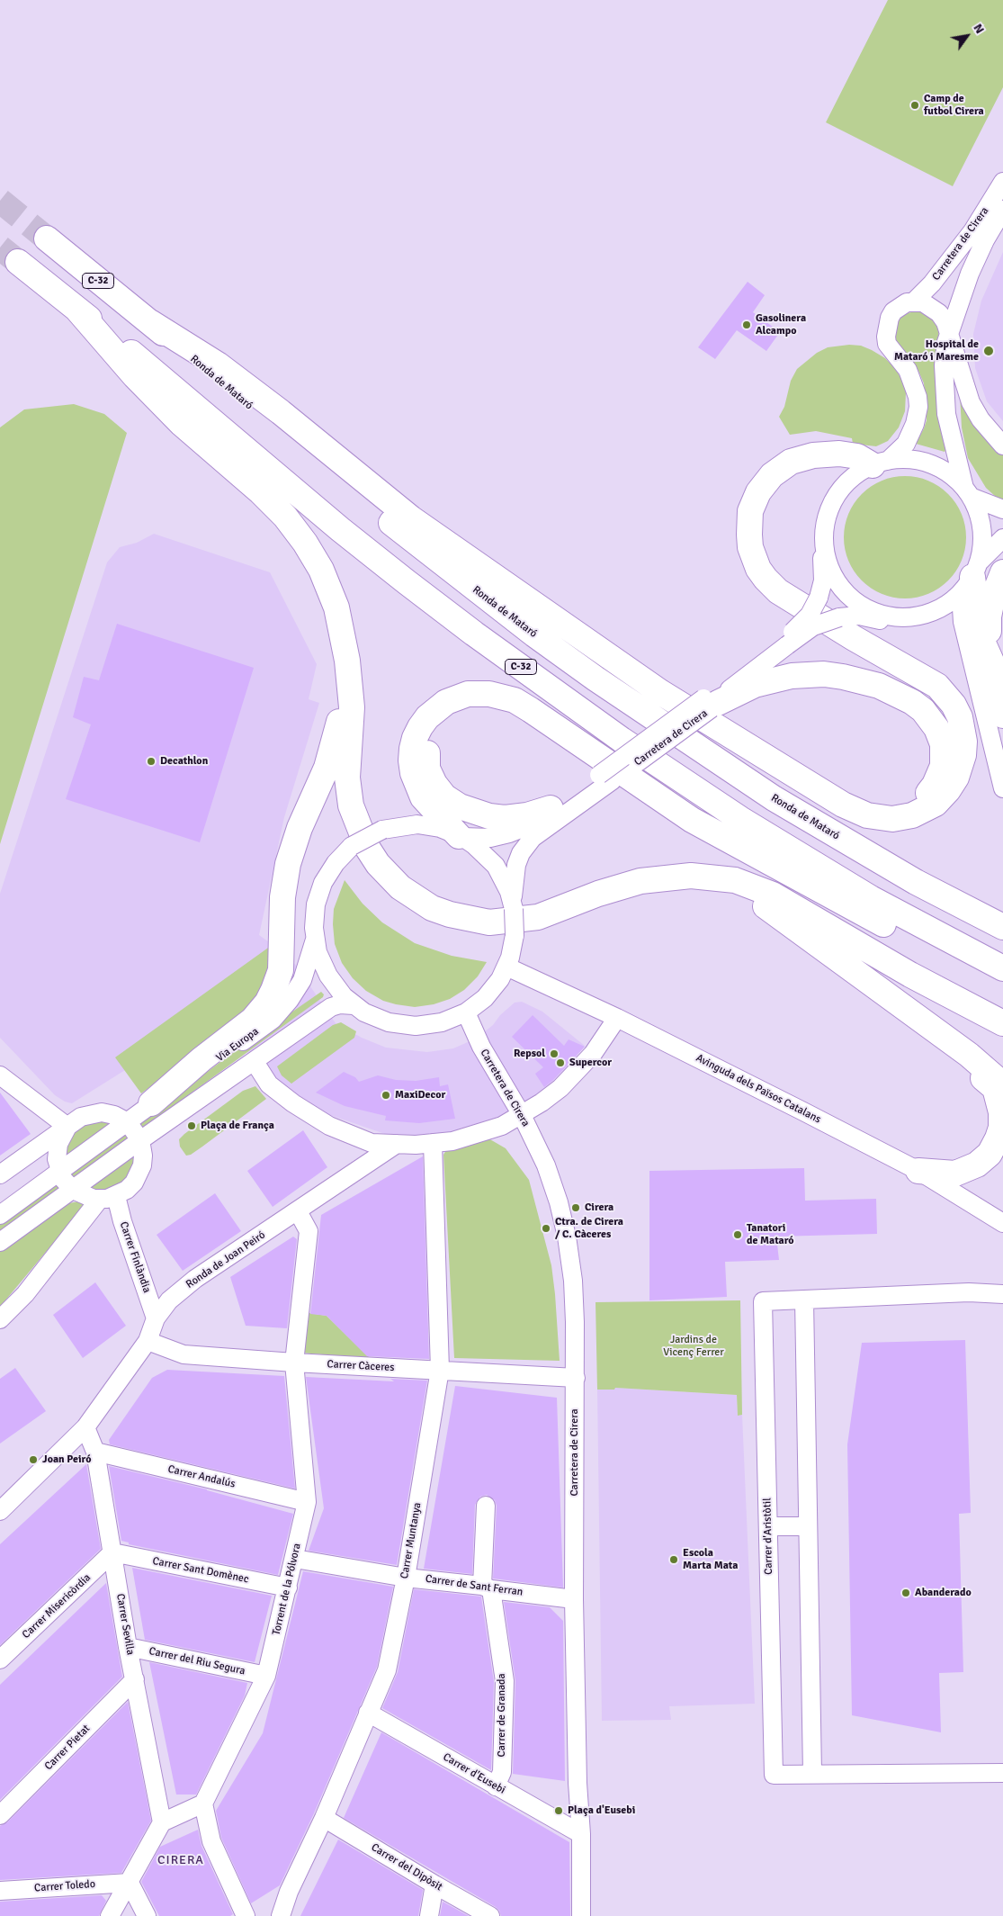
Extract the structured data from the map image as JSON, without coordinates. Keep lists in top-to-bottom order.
{
  "streets": {
    "highway": ["C-32", "Ronda de Mataró"],
    "street": [
      "Carretera de Cirera",
      "Via Europa",
      "Avinguda dels Països Catalans",
      "Carrer Finlàndia",
      "Ronda de Joan Peiró",
      "Carrer Càceres",
      "Carrer Andalús",
      "Carrer d'Aristòtil",
      "Carrer Muntanya",
      "Carrer Sant Domènec",
      "Carrer de Sant Ferran",
      "Torrent de la Pólvora",
      "Carrer Misericòrdia",
      "Carrer Sevilla",
      "Carrer del Riu Segura",
      "Carrer de Granada",
      "Carrer Pietat",
      "Carrer d'Eusebi",
      "Carrer del Dipòsit",
      "Carrer Toledo"
    ]
  },
  "crossings": [
    ["Carretera de Cirera", "Carrer Càceres"],
    ["Carretera de Cirera", "Carrer de Sant Ferran"],
    ["Carretera de Cirera", "Carrer d'Eusebi"],
    ["Carrer Finlàndia", "Ronda de Joan Peiró"],
    ["Ronda de Joan Peiró", "Carrer Càceres"],
    ["Ronda de Joan Peiró", "Torrent de la Pólvora"],
    ["Ronda de Joan Peiró", "Carrer Sevilla"],
    ["Carrer Càceres", "Carrer Muntanya"],
    ["Carrer Càceres", "Torrent de la Pólvora"],
    ["Carrer Andalús", "Torrent de la Pólvora"],
    ["Carrer Andalús", "Carrer Sevilla"],
    ["Carrer Muntanya", "Carrer de Sant Ferran"],
    ["Carrer Muntanya", "Carrer d'Eusebi"],
    ["Carrer Muntanya", "Carrer del Dipòsit"],
    ["Carrer Sant Domènec", "Torrent de la Pólvora"],
    ["Carrer Sant Domènec", "Carrer Misericòrdia"],
    ["Carrer Sant Domènec", "Carrer Sevilla"],
    ["Carrer de Sant Ferran", "Torrent de la Pólvora"],
    ["Carrer de Sant Ferran", "Carrer de Granada"],
    ["Torrent de la Pólvora", "Carrer del Riu Segura"],
    ["Carrer Misericòrdia", "Carrer Sevilla"],
    ["Carrer Sevilla", "Carrer del Riu Segura"],
    ["Carrer Sevilla", "Carrer Pietat"],
    ["Carrer de Granada", "Carrer d'Eusebi"]
  ],
  "districts": ["CIRERA"],
  "parks": ["Jardins de Vicenç Ferrer"],
  "places": [
    "Camp de futbol Cirera",
    "Gasolinera Alcampo",
    "Hospital de Mataró i Maresme",
    "Decathlon",
    "Repsol",
    "Supercor",
    "MaxiDecor",
    "Plaça de França",
    "Cirera",
    "Ctra. de Cirera / C. Càceres",
    "Tanatori de Mataró",
    "Joan Peiró",
    "Escola Marta Mata",
    "Abanderado",
    "Plaça d'Eusebi"
  ],
  "north": "top right"
}
